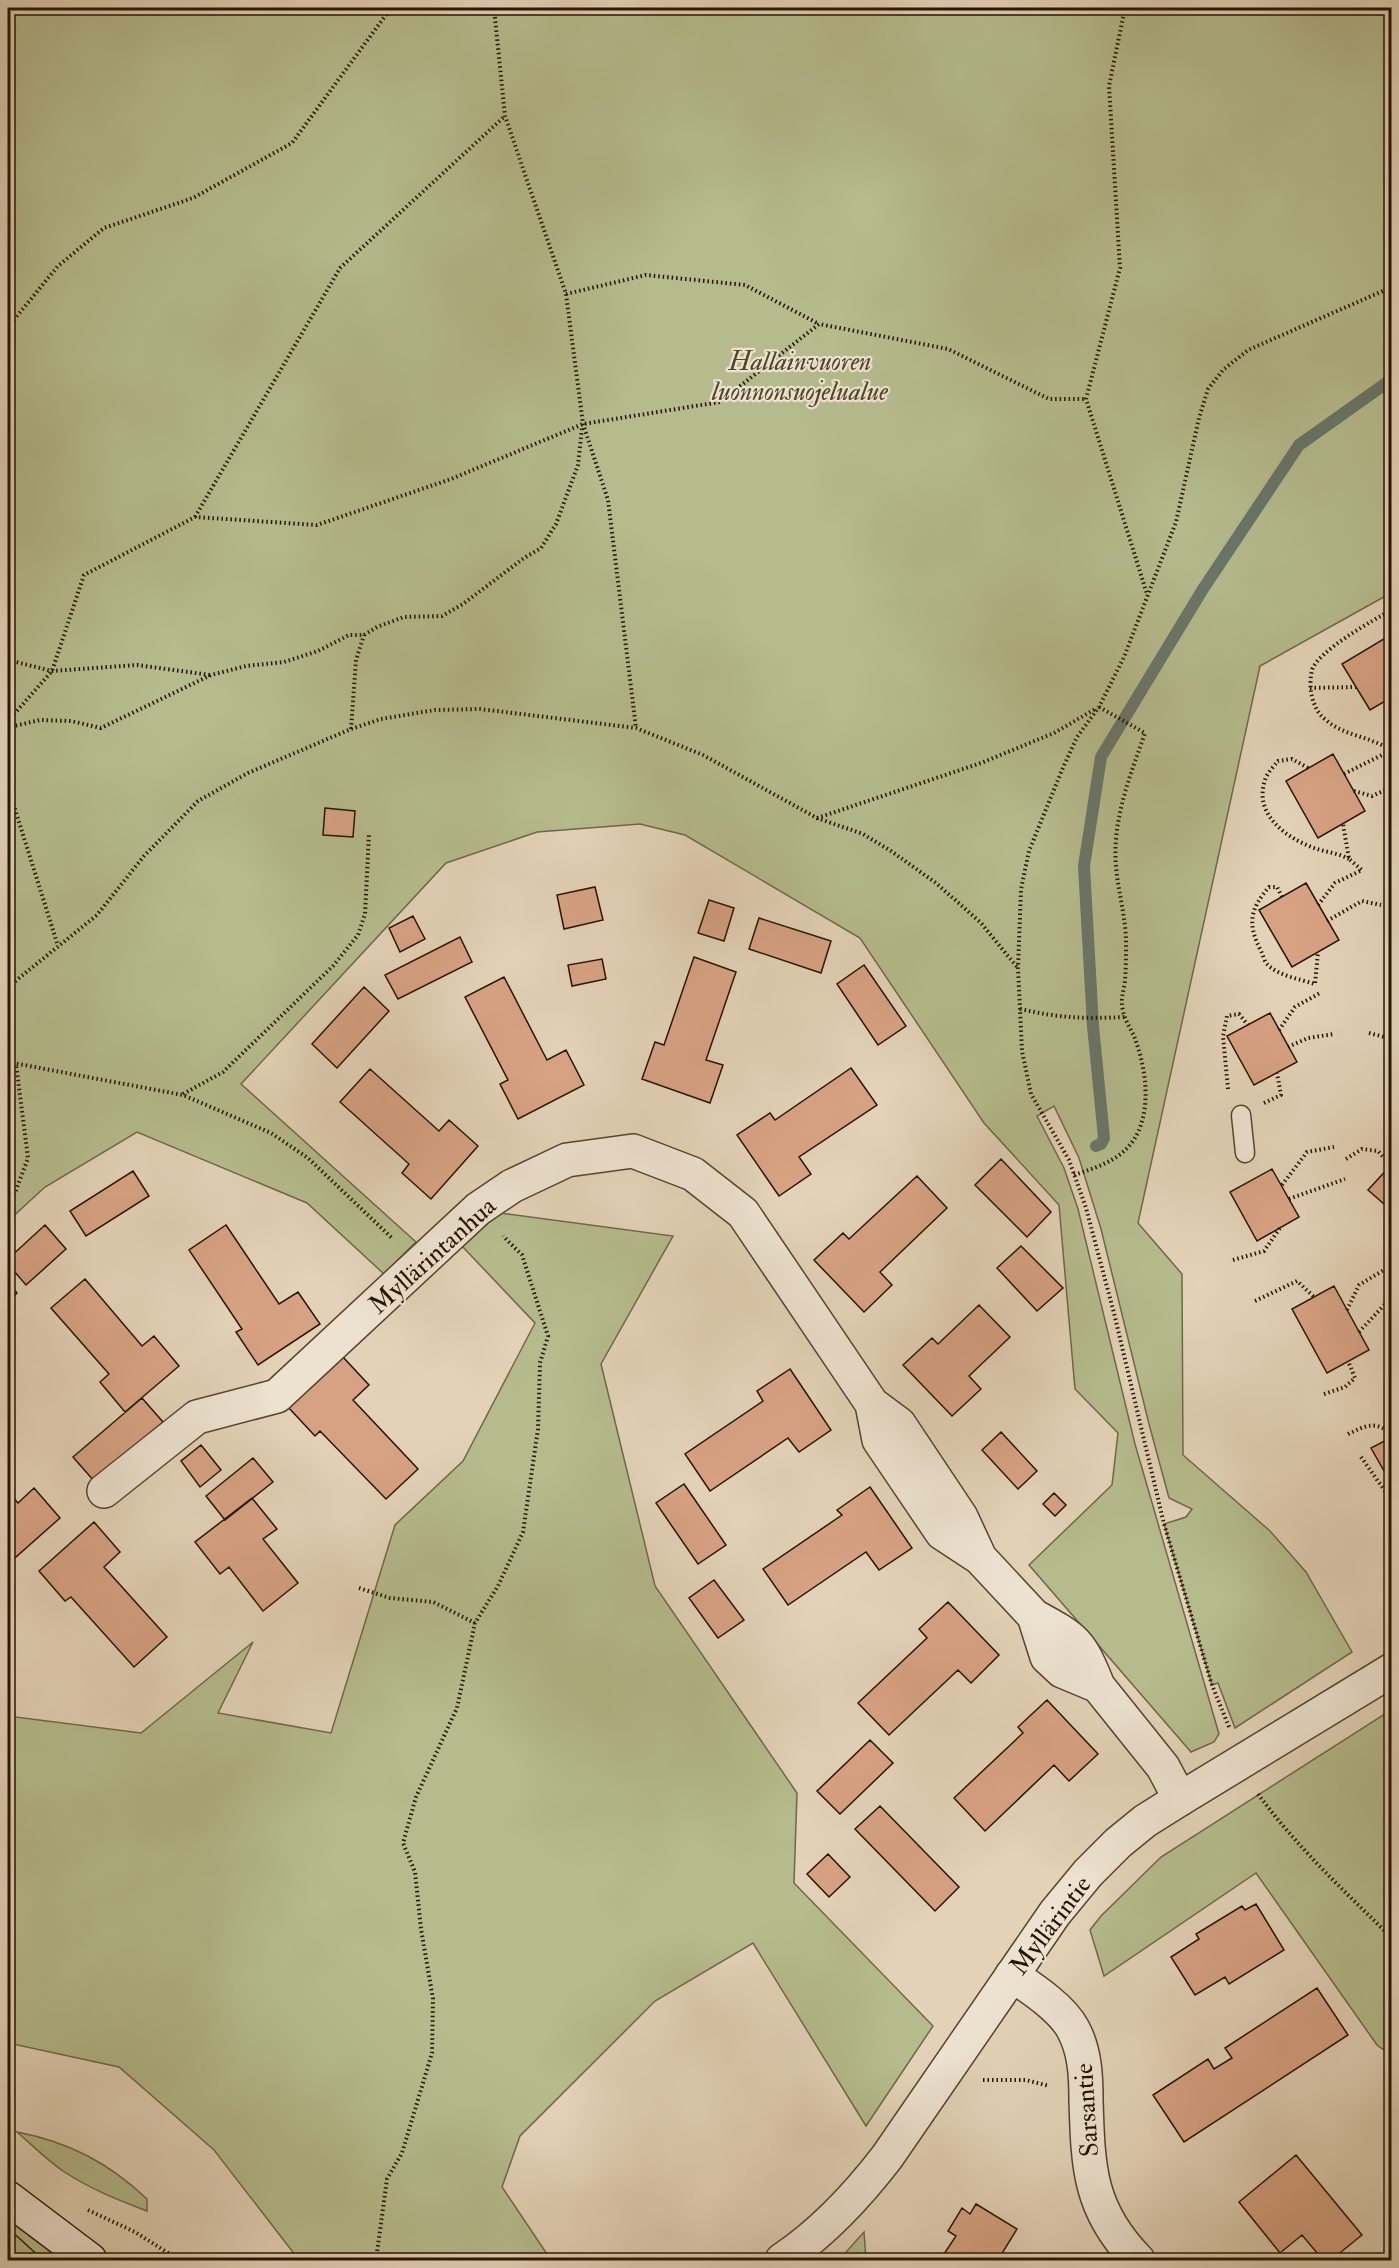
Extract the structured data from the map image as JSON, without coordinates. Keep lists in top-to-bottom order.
{
  "streets": {
    "street": ["Myllärintanhua", "Myllärintie", "Sarsantie"]
  },
  "crossings": [
    ["Myllärintanhua", "Myllärintie"],
    ["Myllärintie", "Sarsantie"]
  ],
  "parks": ["Hallainvuoren luonnonsuojelualue"]
}
